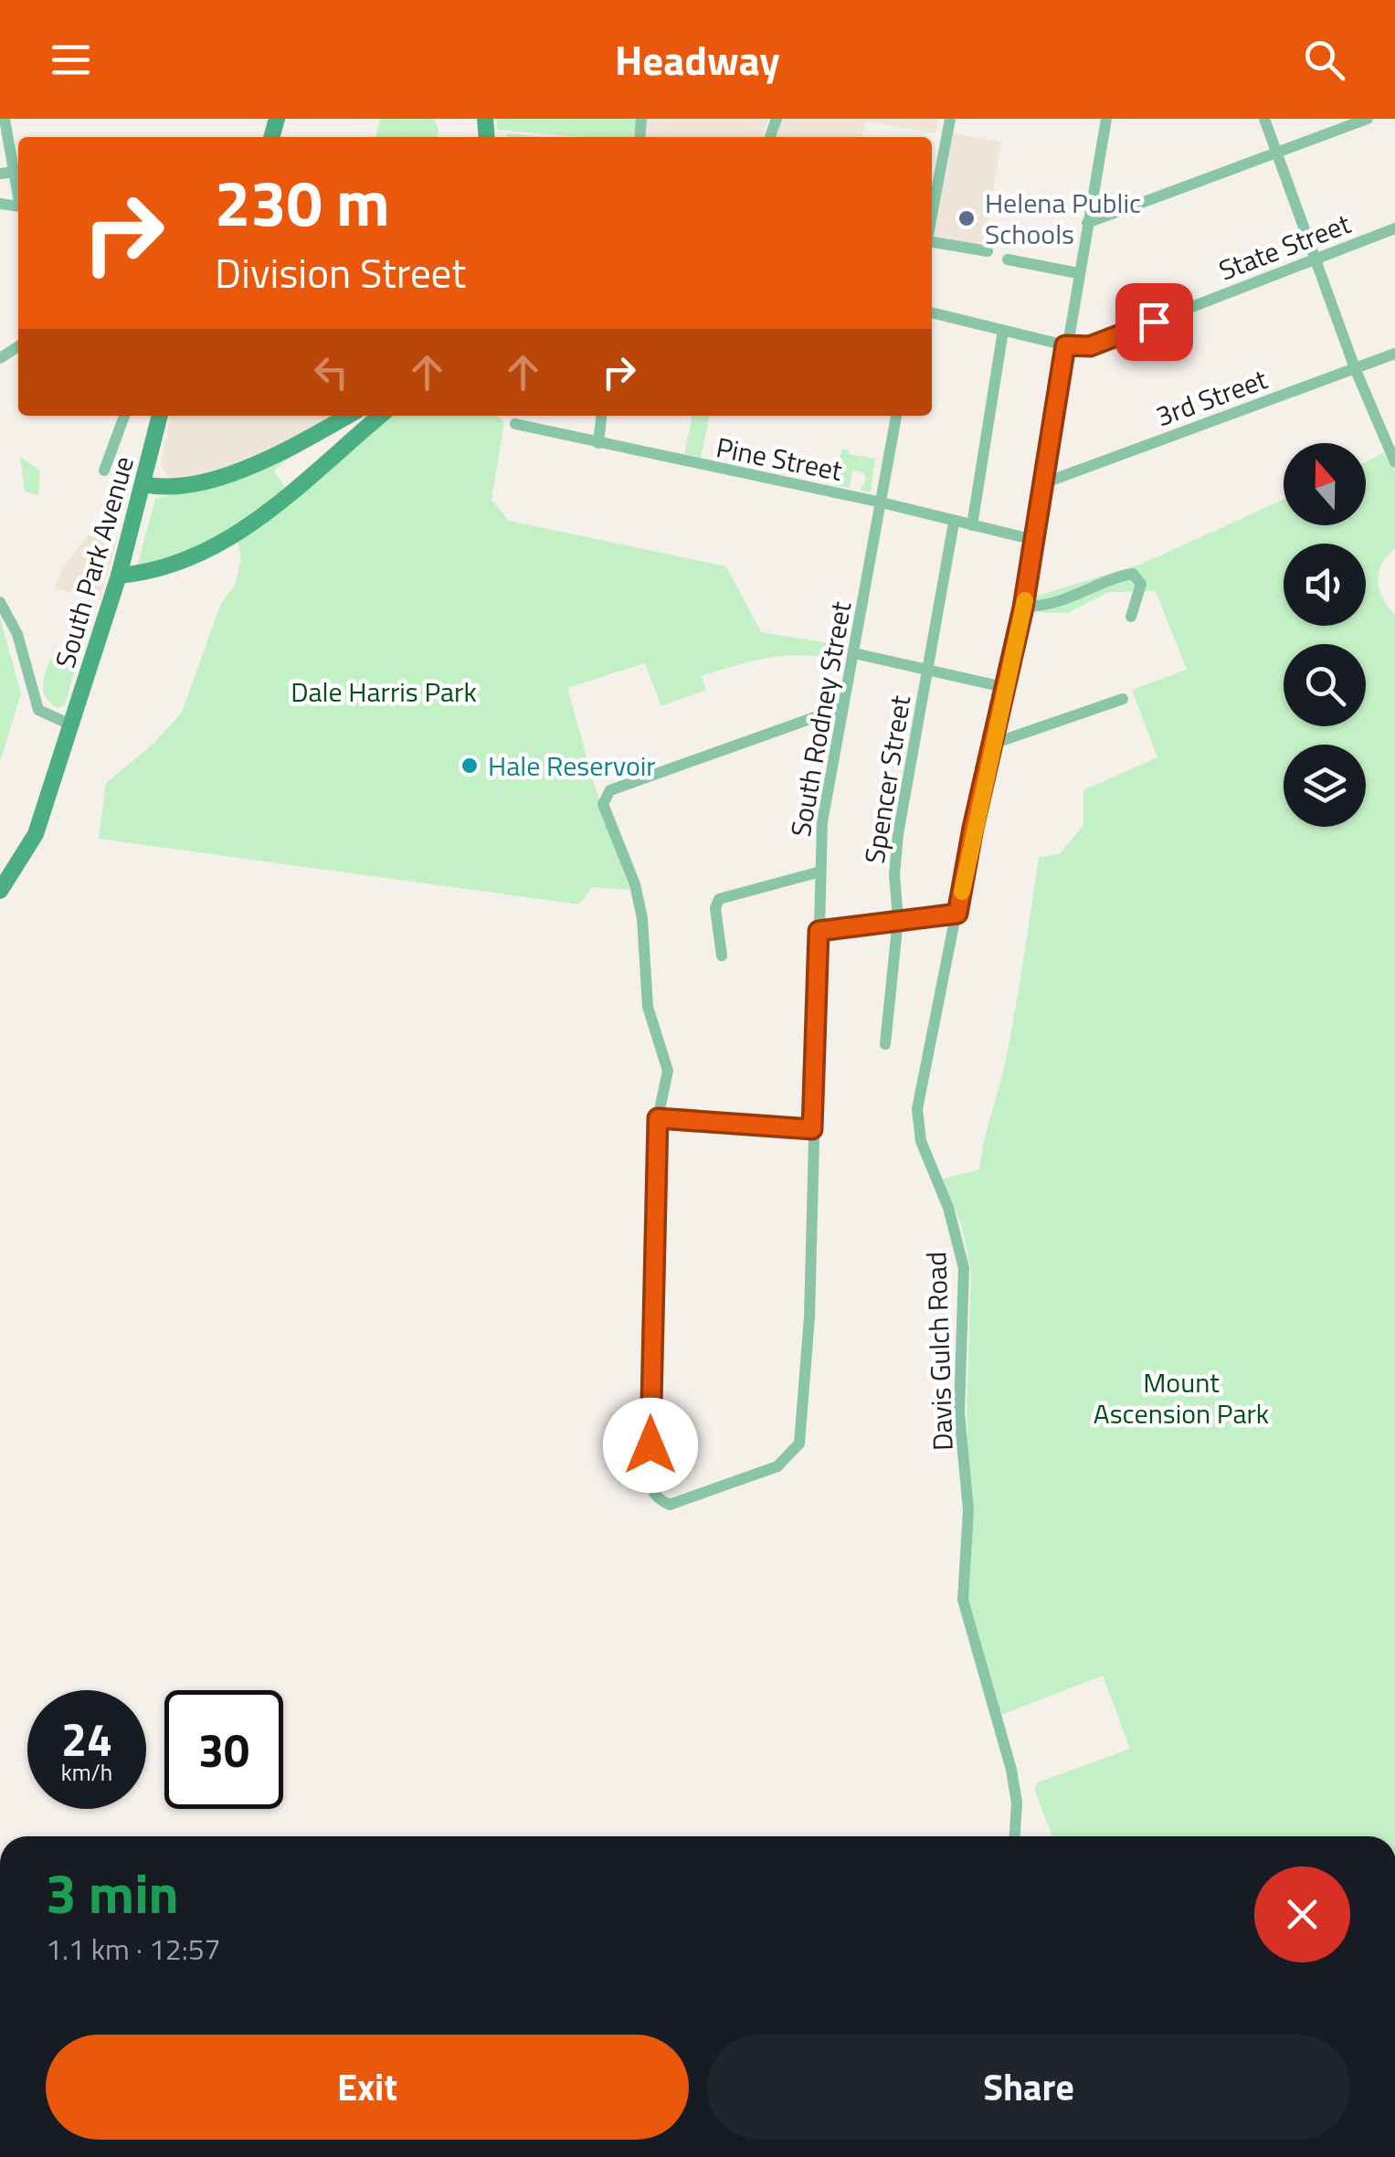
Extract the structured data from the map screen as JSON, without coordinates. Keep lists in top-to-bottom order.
{
  "streets": {
    "street": [
      "State Street",
      "3rd Street",
      "Pine Street",
      "South Park Avenue",
      "South Rodney Street",
      "Spencer Street",
      "Davis Gulch Road"
    ]
  },
  "crossings": [
    ["State Street", "Davis Gulch Road"],
    ["3rd Street", "Davis Gulch Road"],
    ["Pine Street", "South Rodney Street"],
    ["Pine Street", "Spencer Street"],
    ["Pine Street", "Davis Gulch Road"]
  ],
  "parks": ["Dale Harris Park", "Mount Ascension Park"],
  "places": ["Helena Public Schools", "Hale Reservoir"],
  "north": "top",
  "page": {
    "header": "Headway",
    "turn": ["230 m", "Division Street"],
    "speed": "24 km/h",
    "limit": "30",
    "heading": ["3 min", "1.1 km · 12:57"],
    "buttons": ["Exit", "Share"]
  }
}
